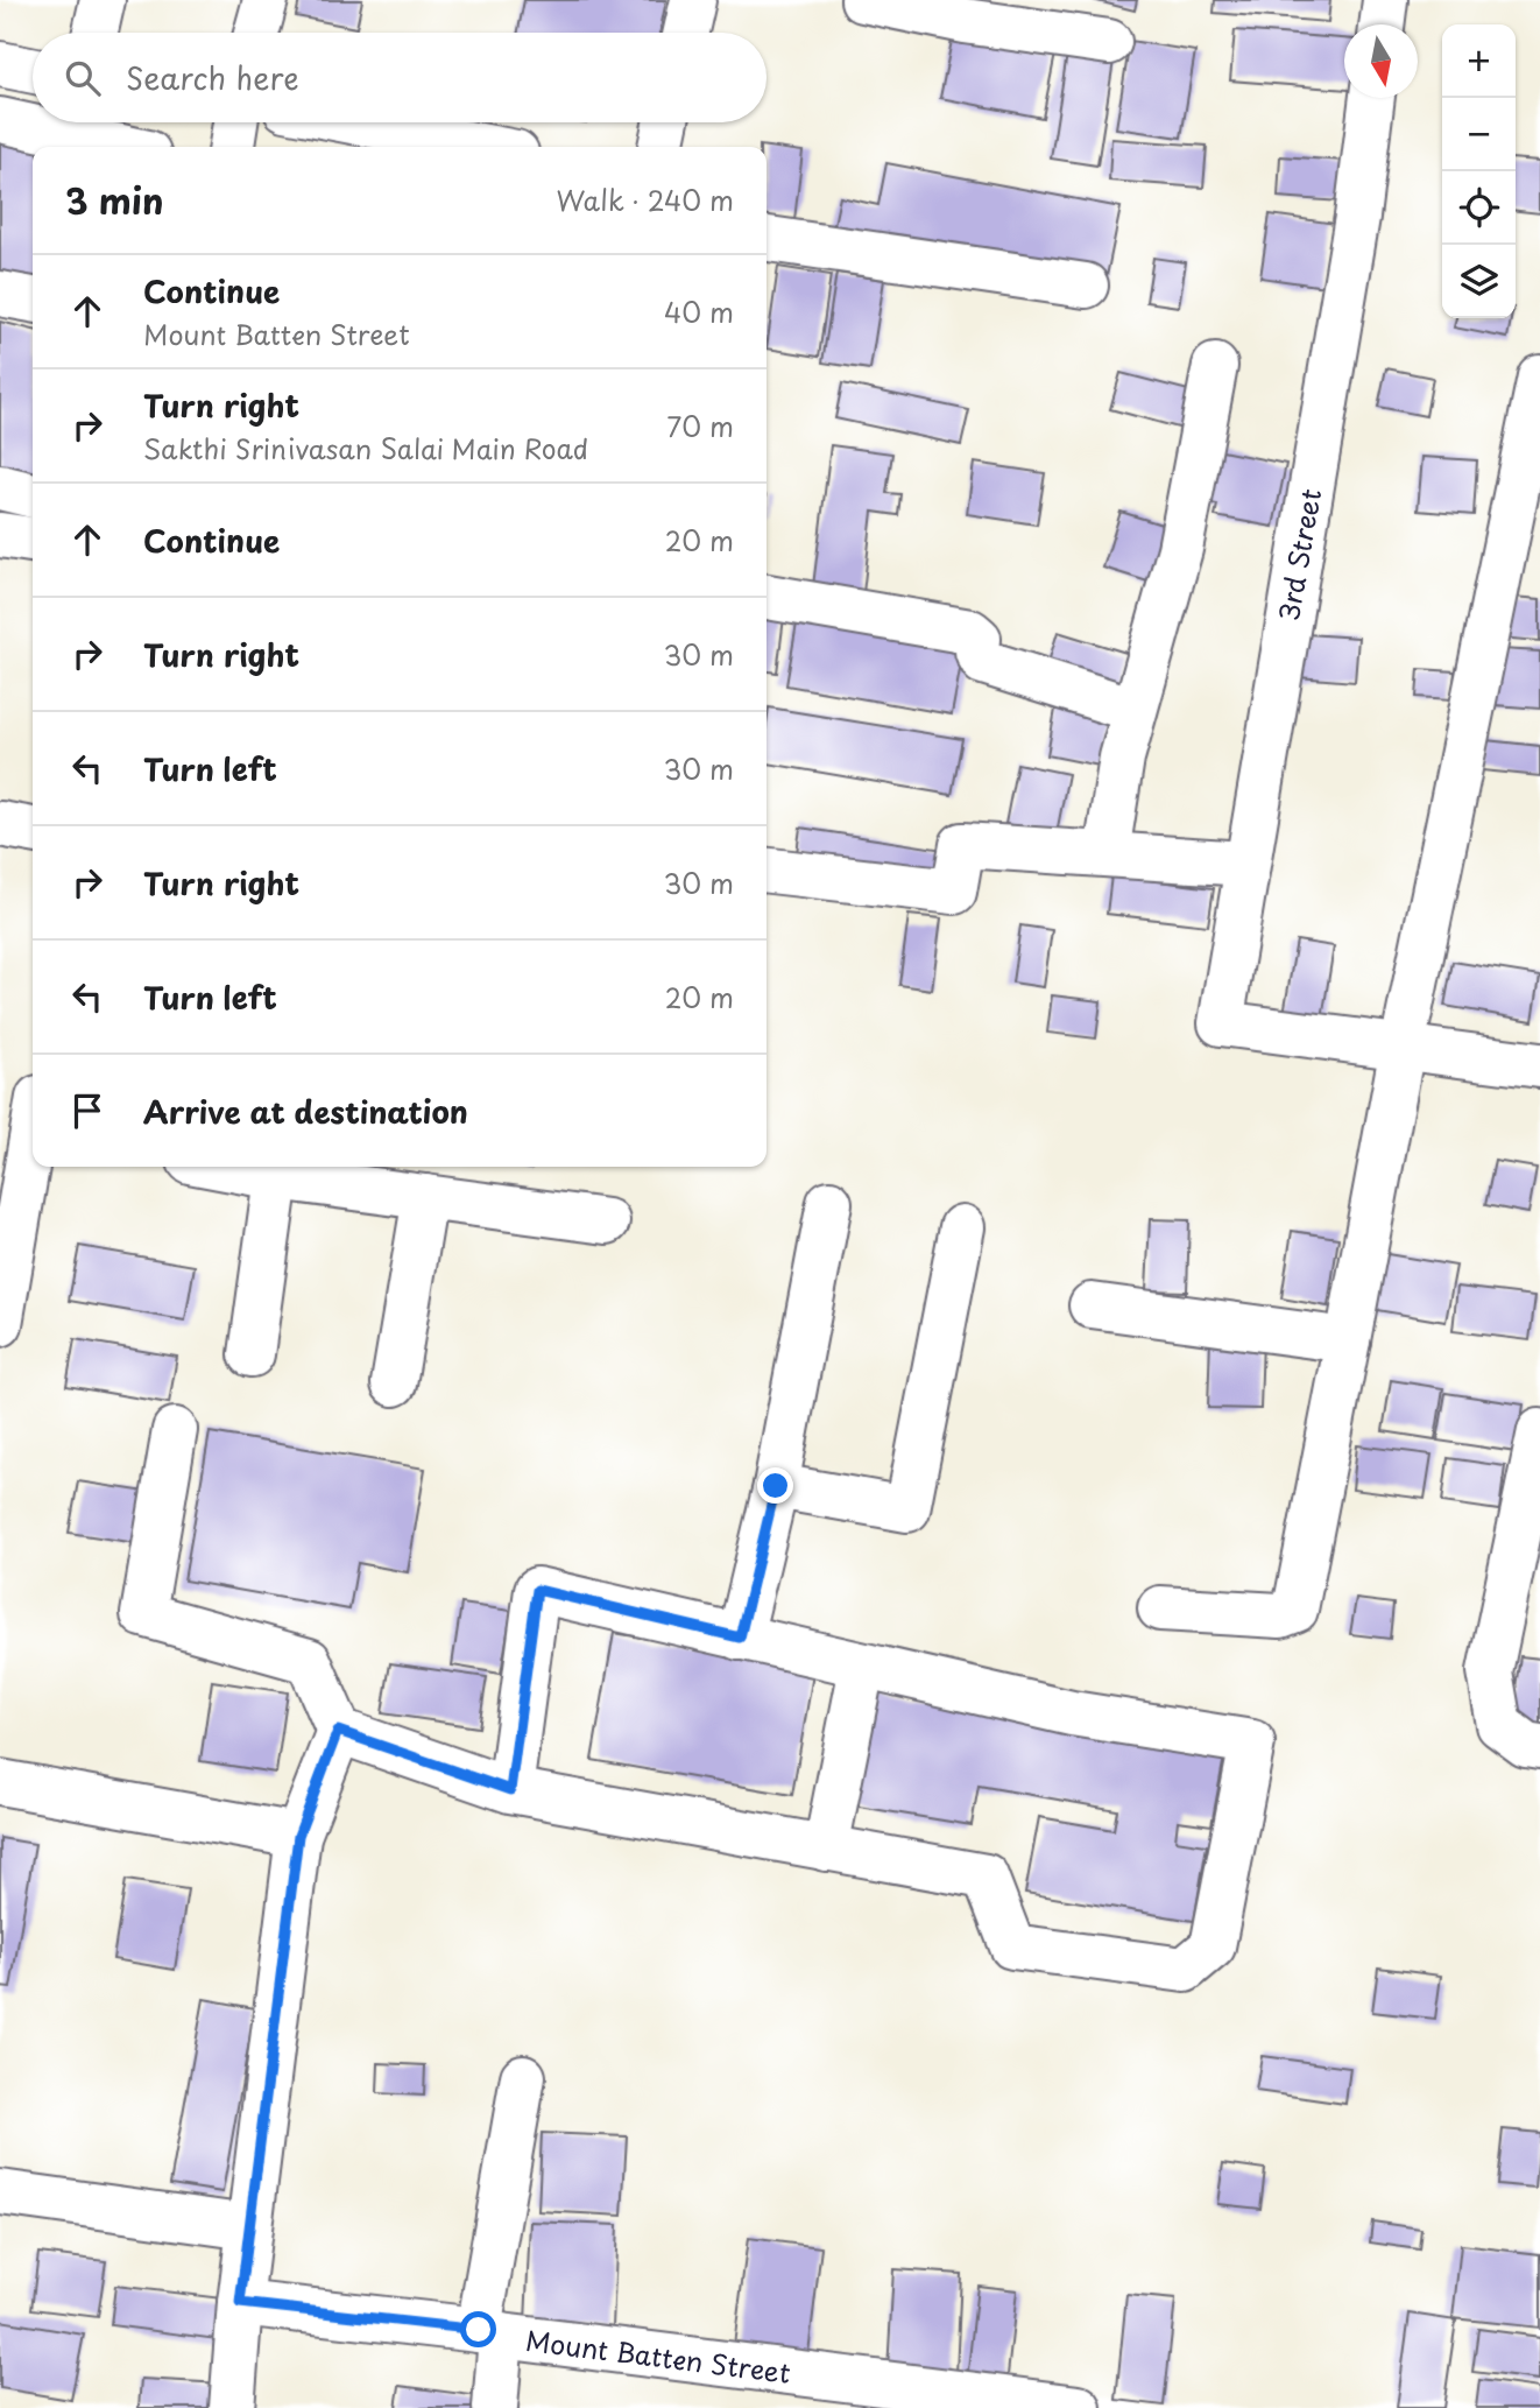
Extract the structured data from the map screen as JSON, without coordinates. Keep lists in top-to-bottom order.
{
  "streets": {
    "street": ["3rd Street", "Mount Batten Street"]
  },
  "north": "bottom",
  "page": {
    "map_buttons": ["+", "−"],
    "search": "Search here",
    "heading": ["3 min", "Walk · 240 m"],
    "list": [
      ["Continue", "Mount Batten Street", "40 m"],
      ["Turn right", "Sakthi Srinivasan Salai Main Road", "70 m"],
      ["Continue", "20 m"],
      ["Turn right", "30 m"],
      ["Turn left", "30 m"],
      ["Turn right", "30 m"],
      ["Turn left", "20 m"],
      "Arrive at destination"
    ]
  }
}
